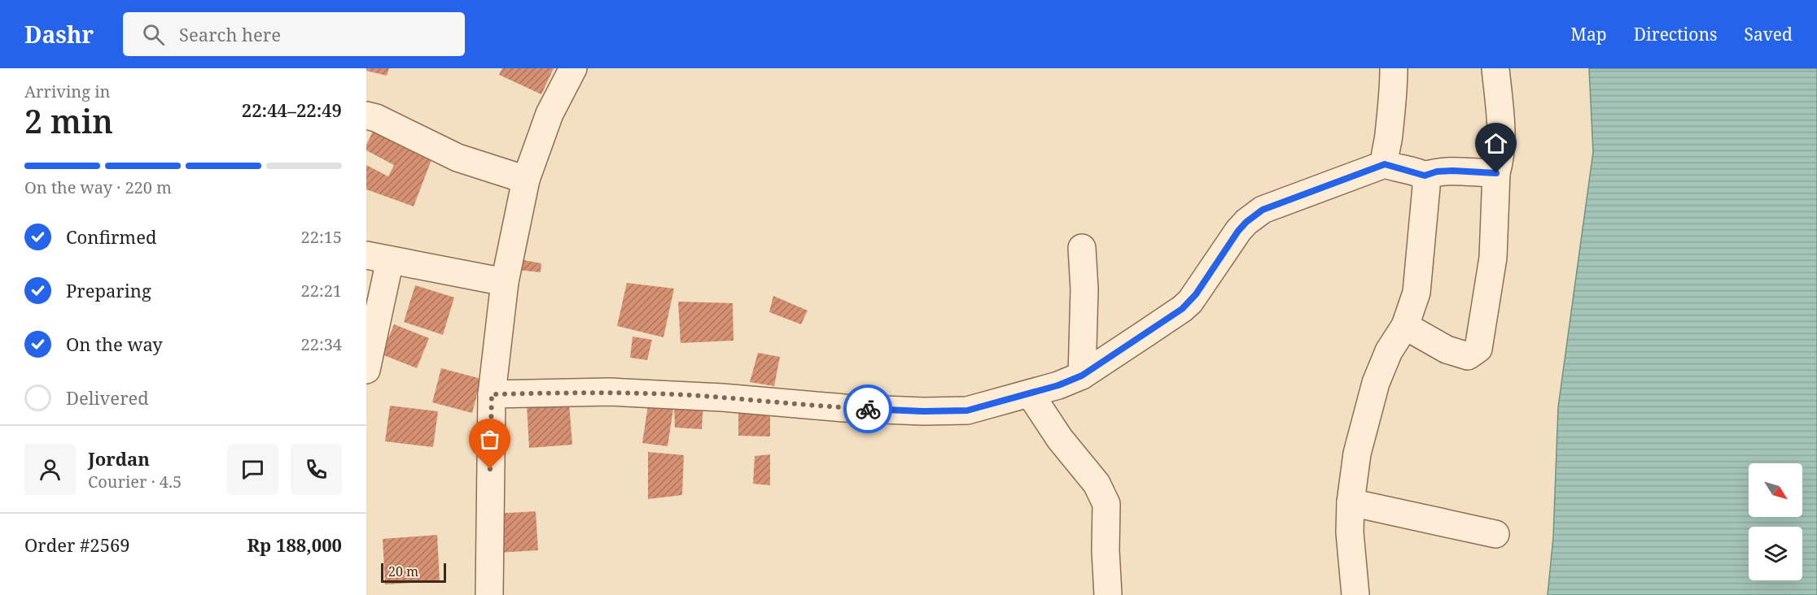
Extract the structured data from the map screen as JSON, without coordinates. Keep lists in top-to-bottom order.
{
  "scale_bar": "20 m",
  "north": "bottom right",
  "page": {
    "header": "Dashr",
    "search": "Search here",
    "nav": ["Map", "Directions", "Saved"],
    "heading": ["2 min", "Arriving in", "22:44–22:49"],
    "panel": [
      "Jordan",
      "Courier · 4.5",
      "Order #2569",
      "Rp 188,000"
    ],
    "bar": "On the way · 220 m",
    "list": [
      ["Confirmed", "22:15"],
      ["Preparing", "22:21"],
      ["On the way", "22:34"],
      "Delivered"
    ],
    "scale": "20 m"
  }
}
